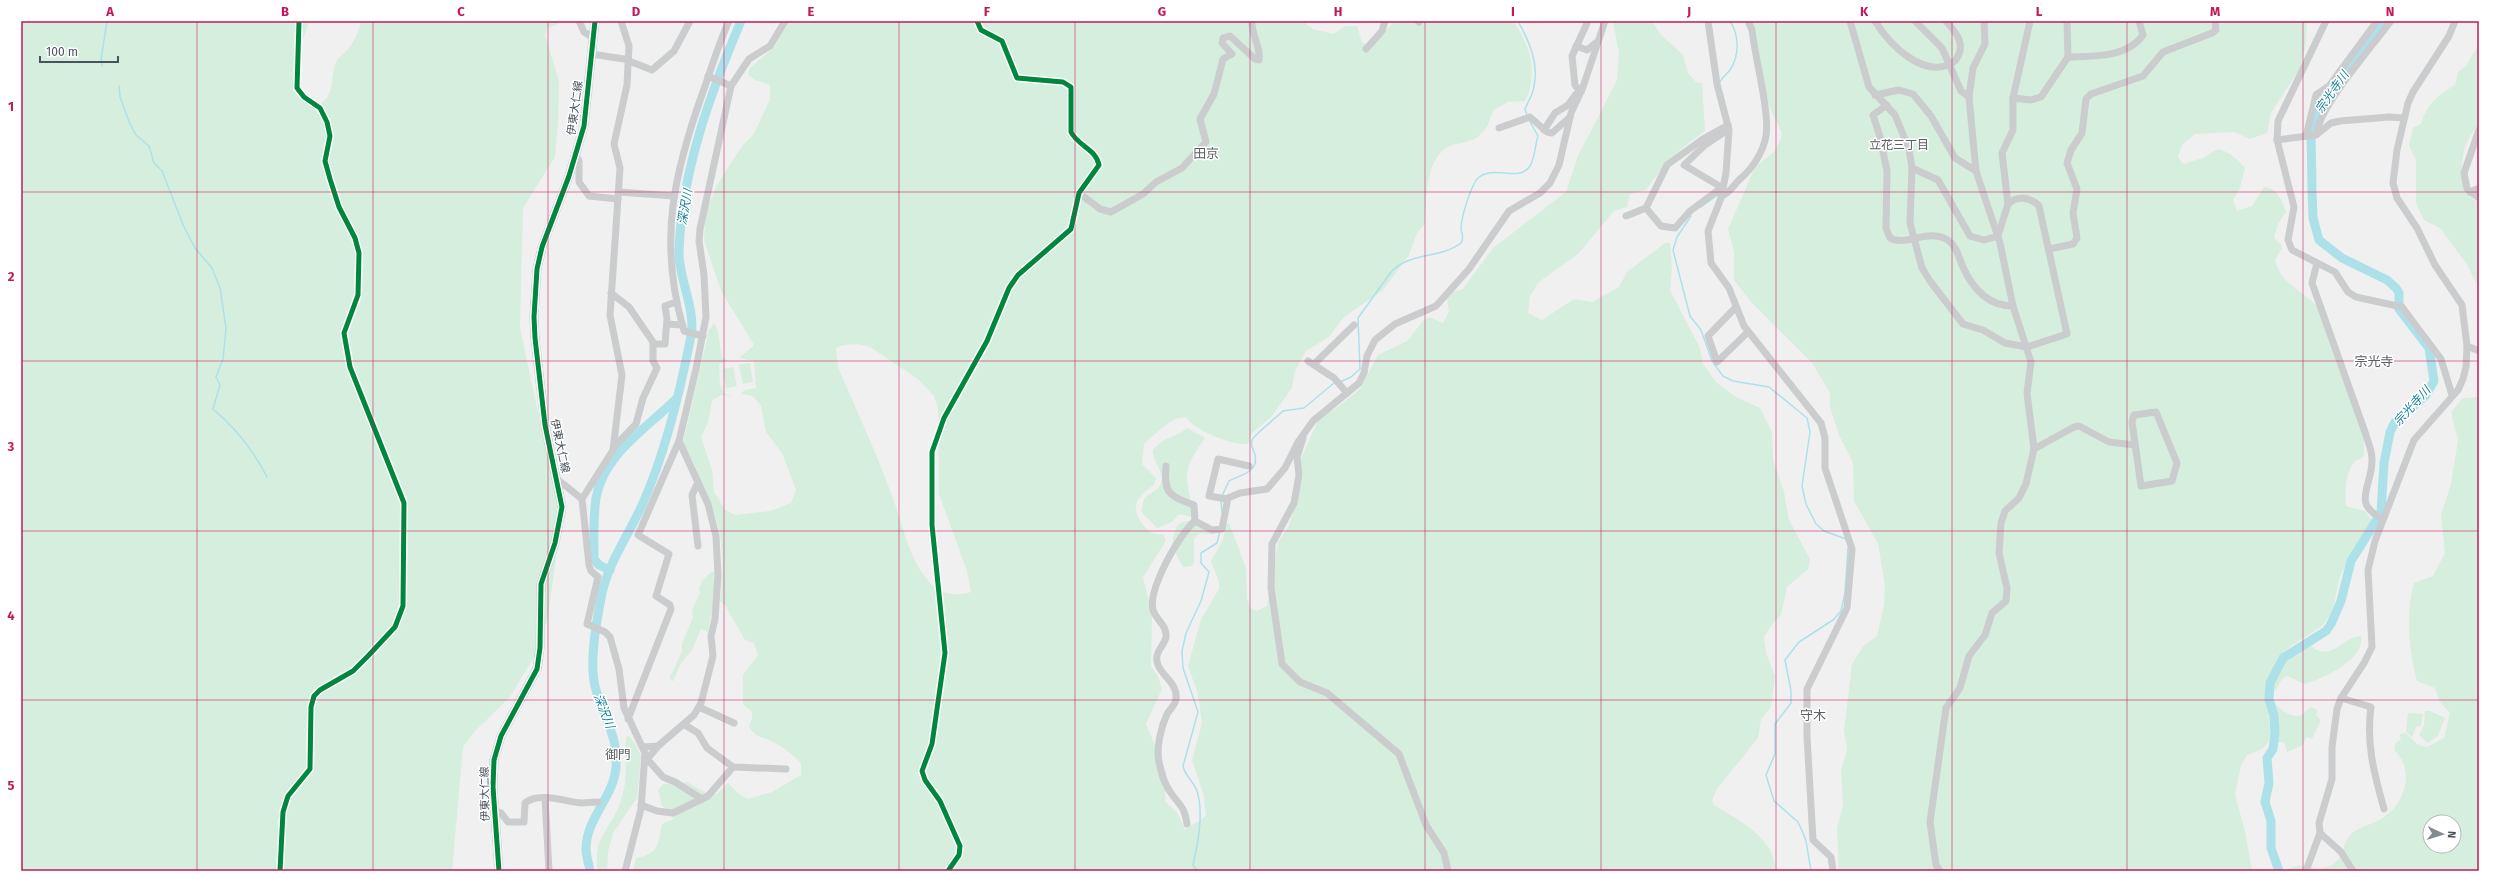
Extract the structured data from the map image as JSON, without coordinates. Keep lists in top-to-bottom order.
{
  "streets": {
    "main road": ["伊東大仁線"]
  },
  "districts": [
    "立花三丁目",
    "田京",
    "宗光寺",
    "守木",
    "御門"
  ],
  "water": ["宗光寺川", "深沢川"],
  "scale_bar": "100 m",
  "north": "right",
  "grid": {
    "columns": [
      "A",
      "B",
      "C",
      "D",
      "E",
      "F",
      "G",
      "H",
      "I",
      "J",
      "K",
      "L",
      "M",
      "N"
    ],
    "rows": [
      "1",
      "2",
      "3",
      "4",
      "5"
    ]
  }
}
